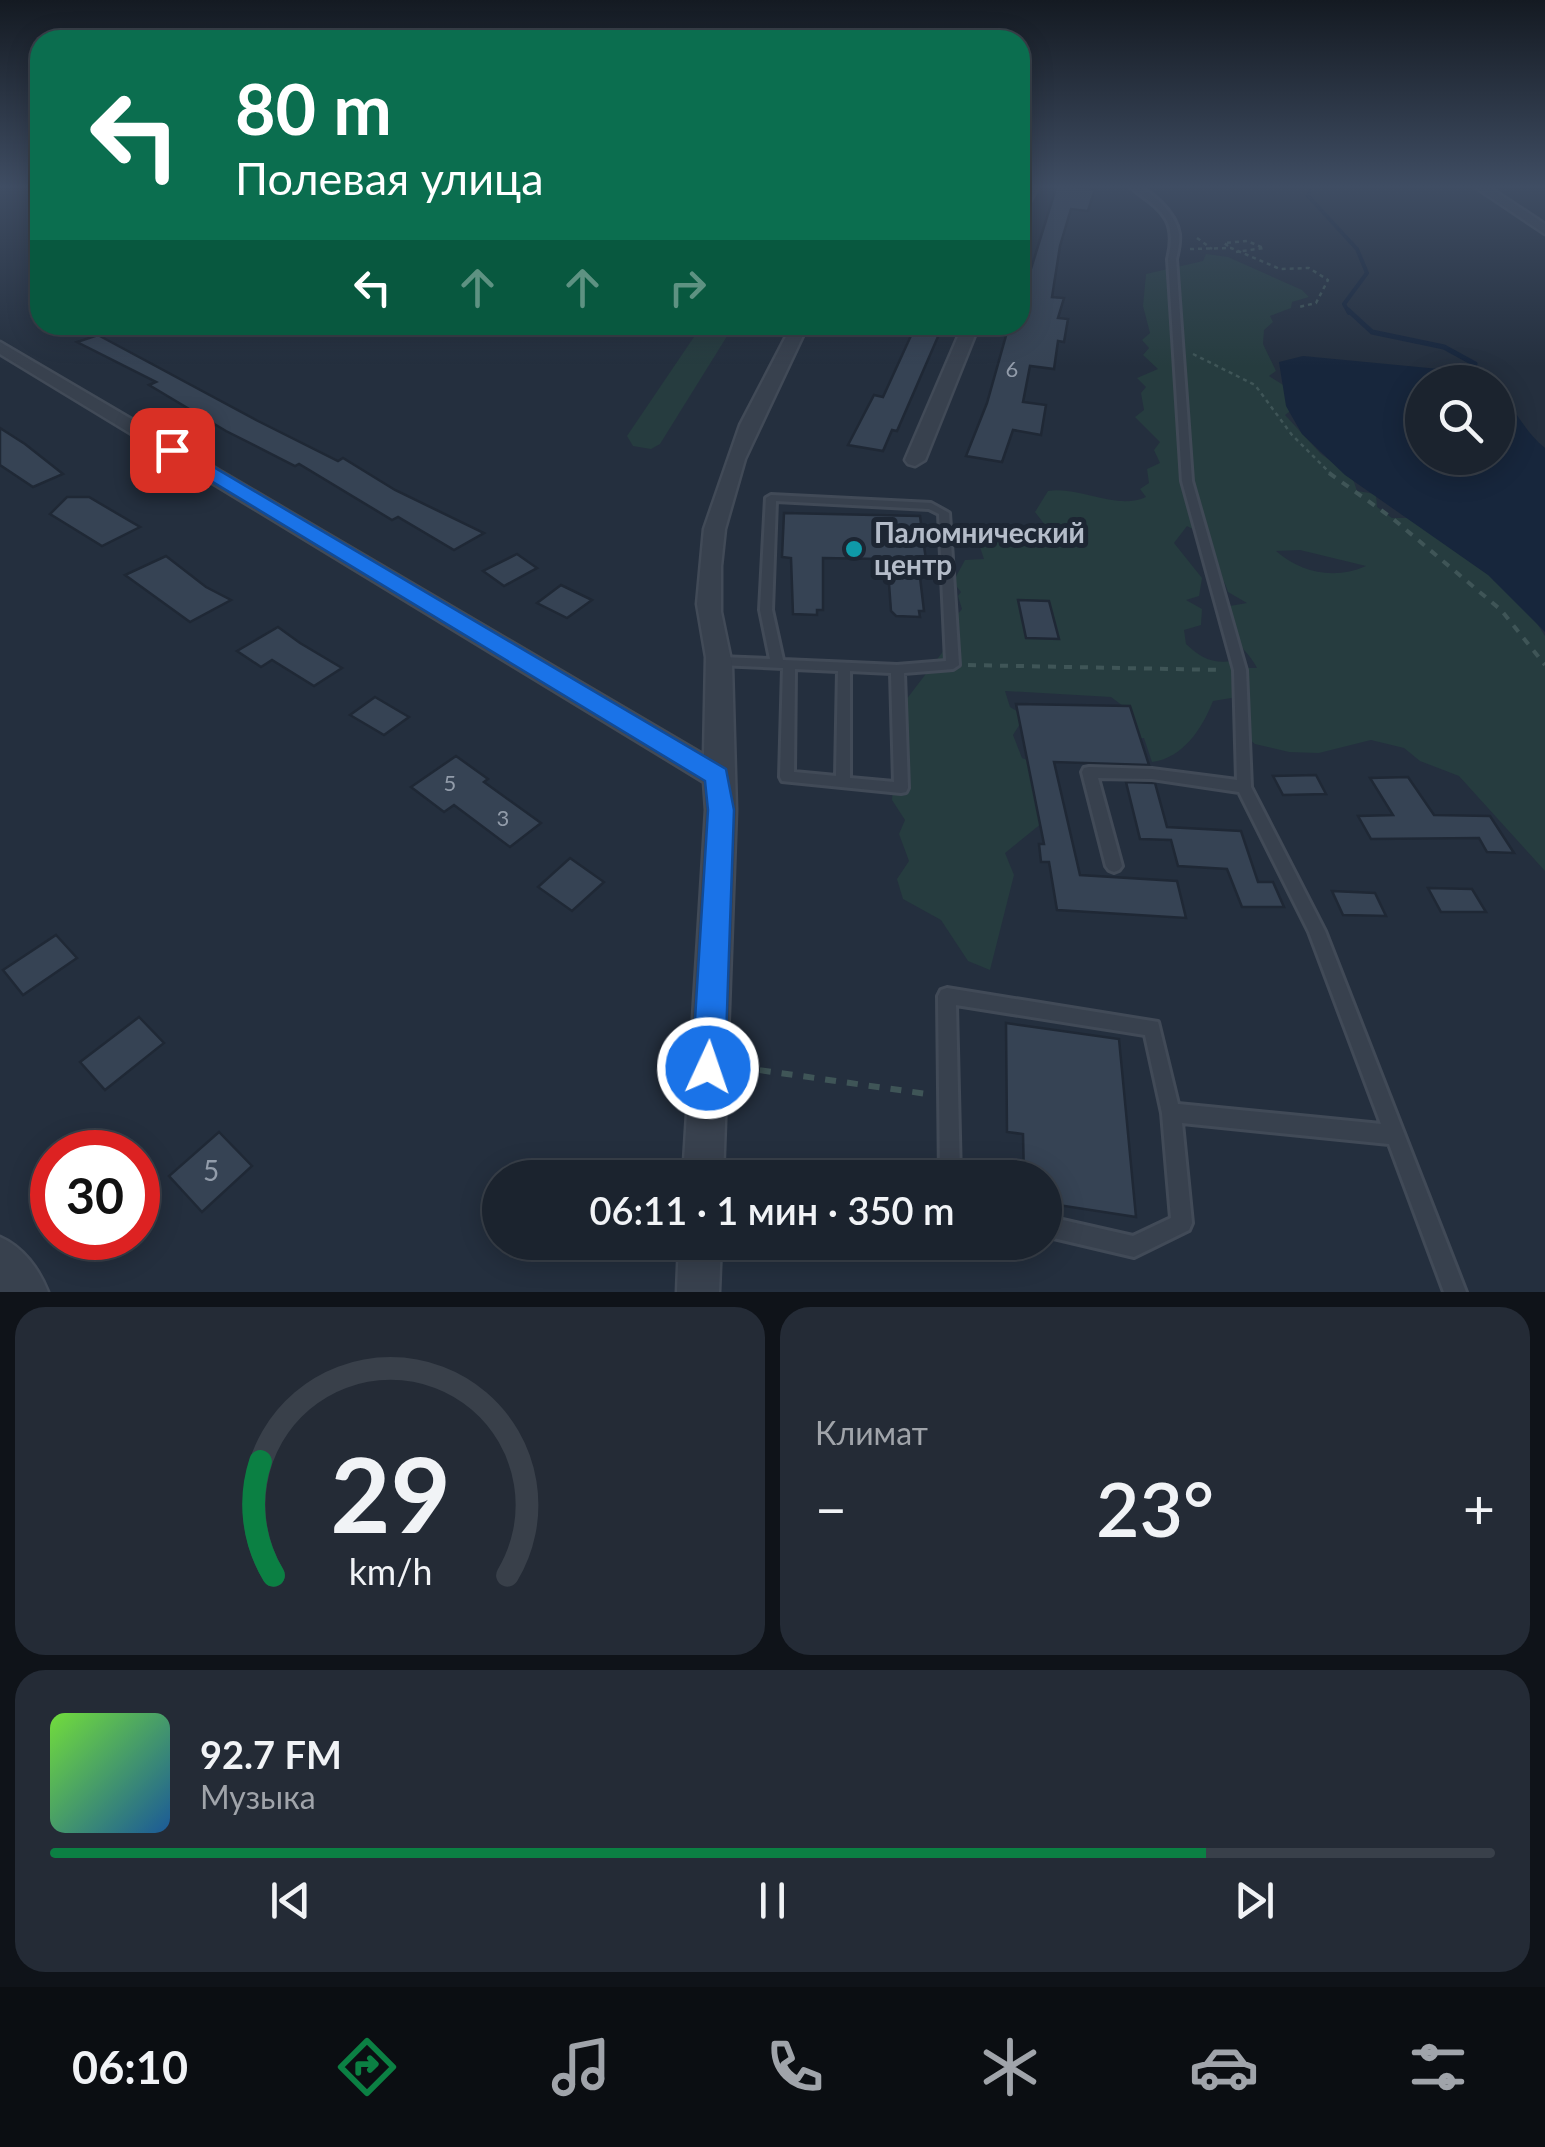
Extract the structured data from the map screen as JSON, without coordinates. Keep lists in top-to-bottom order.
{
  "places": ["Паломнический центр"],
  "house_numbers": [
    "6",
    "5",
    "3",
    "5"
  ],
  "page": {
    "turn": ["80 m", "Полевая улица"],
    "limit": "30",
    "trip": "06:11 · 1 мин · 350 m",
    "tile": "Климат",
    "heat": ["−", "23°", "+"],
    "song": ["92.7 FM", "Музыка"],
    "tabs": "06:10",
    "gauge": ["29", "km/h"]
  }
}
